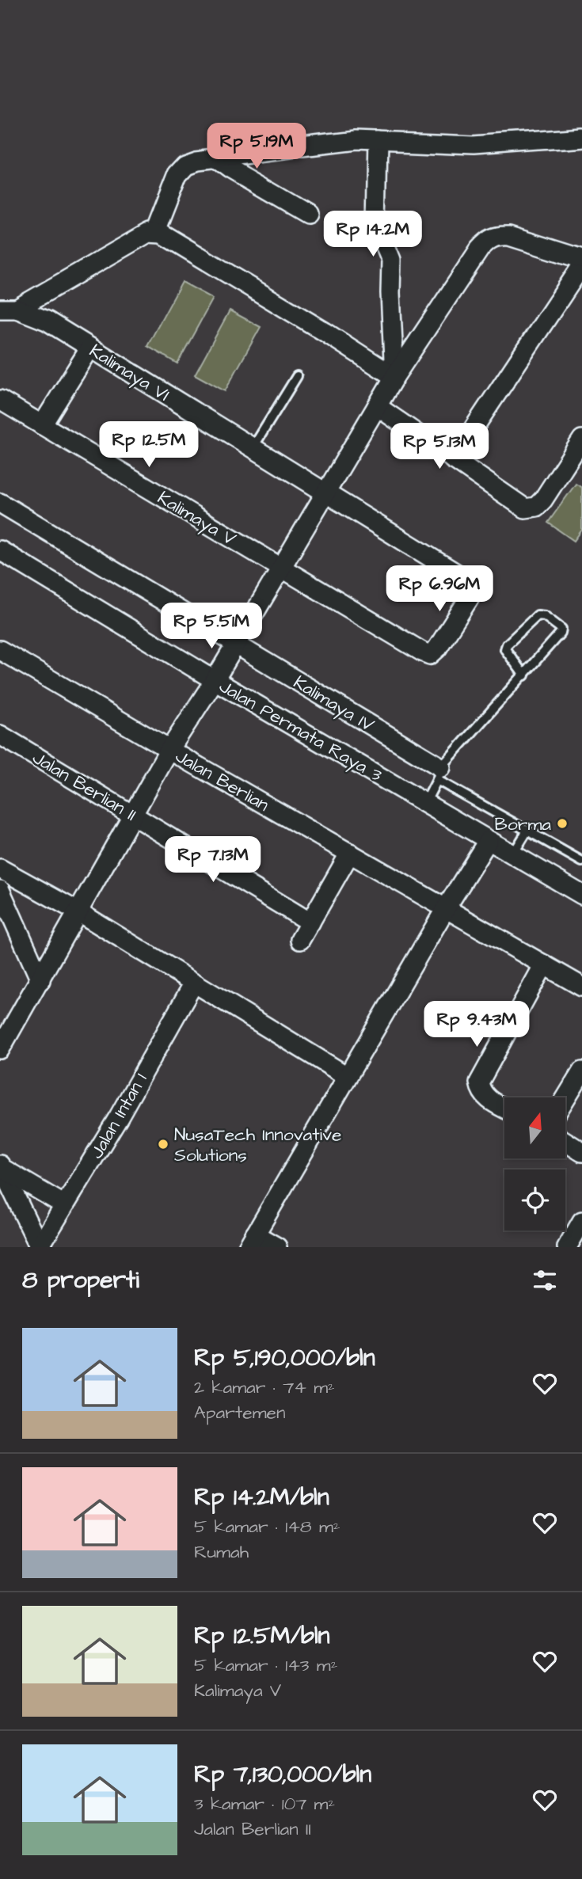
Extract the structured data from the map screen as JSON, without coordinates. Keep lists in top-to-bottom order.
{
  "streets": {
    "street": [
      "Kalimaya VI",
      "Kalimaya V",
      "Kalimaya IV",
      "Jalan Permata Raya 3",
      "Jalan Berlian",
      "Jalan Berlian II",
      "Jalan Intan 1"
    ]
  },
  "crossings": [
    ["Kalimaya VI", "Kalimaya V"]
  ],
  "places": ["Borma", "NusaTech Innovative Solutions"],
  "north": "top",
  "page": {
    "price": [
      "Rp 5.19M",
      "Rp 14.2M",
      "Rp 12.5M",
      "Rp 5.13M",
      "Rp 6.96M",
      "Rp 5.51M",
      "Rp 7.13M",
      "Rp 9.43M"
    ],
    "heading": "8 properti",
    "list": [
      {
        "name": "Rp 5,190,000/bln",
        "note": "2 kamar · 74 m² · Apartemen"
      },
      {
        "name": "Rp 14.2M/bln",
        "note": "5 kamar · 148 m² · Rumah"
      },
      {
        "name": "Rp 12.5M/bln",
        "note": "5 kamar · 143 m² · Kalimaya V"
      },
      {
        "name": "Rp 7,130,000/bln",
        "note": "3 kamar · 107 m² · Jalan Berlian II"
      }
    ]
  }
}
